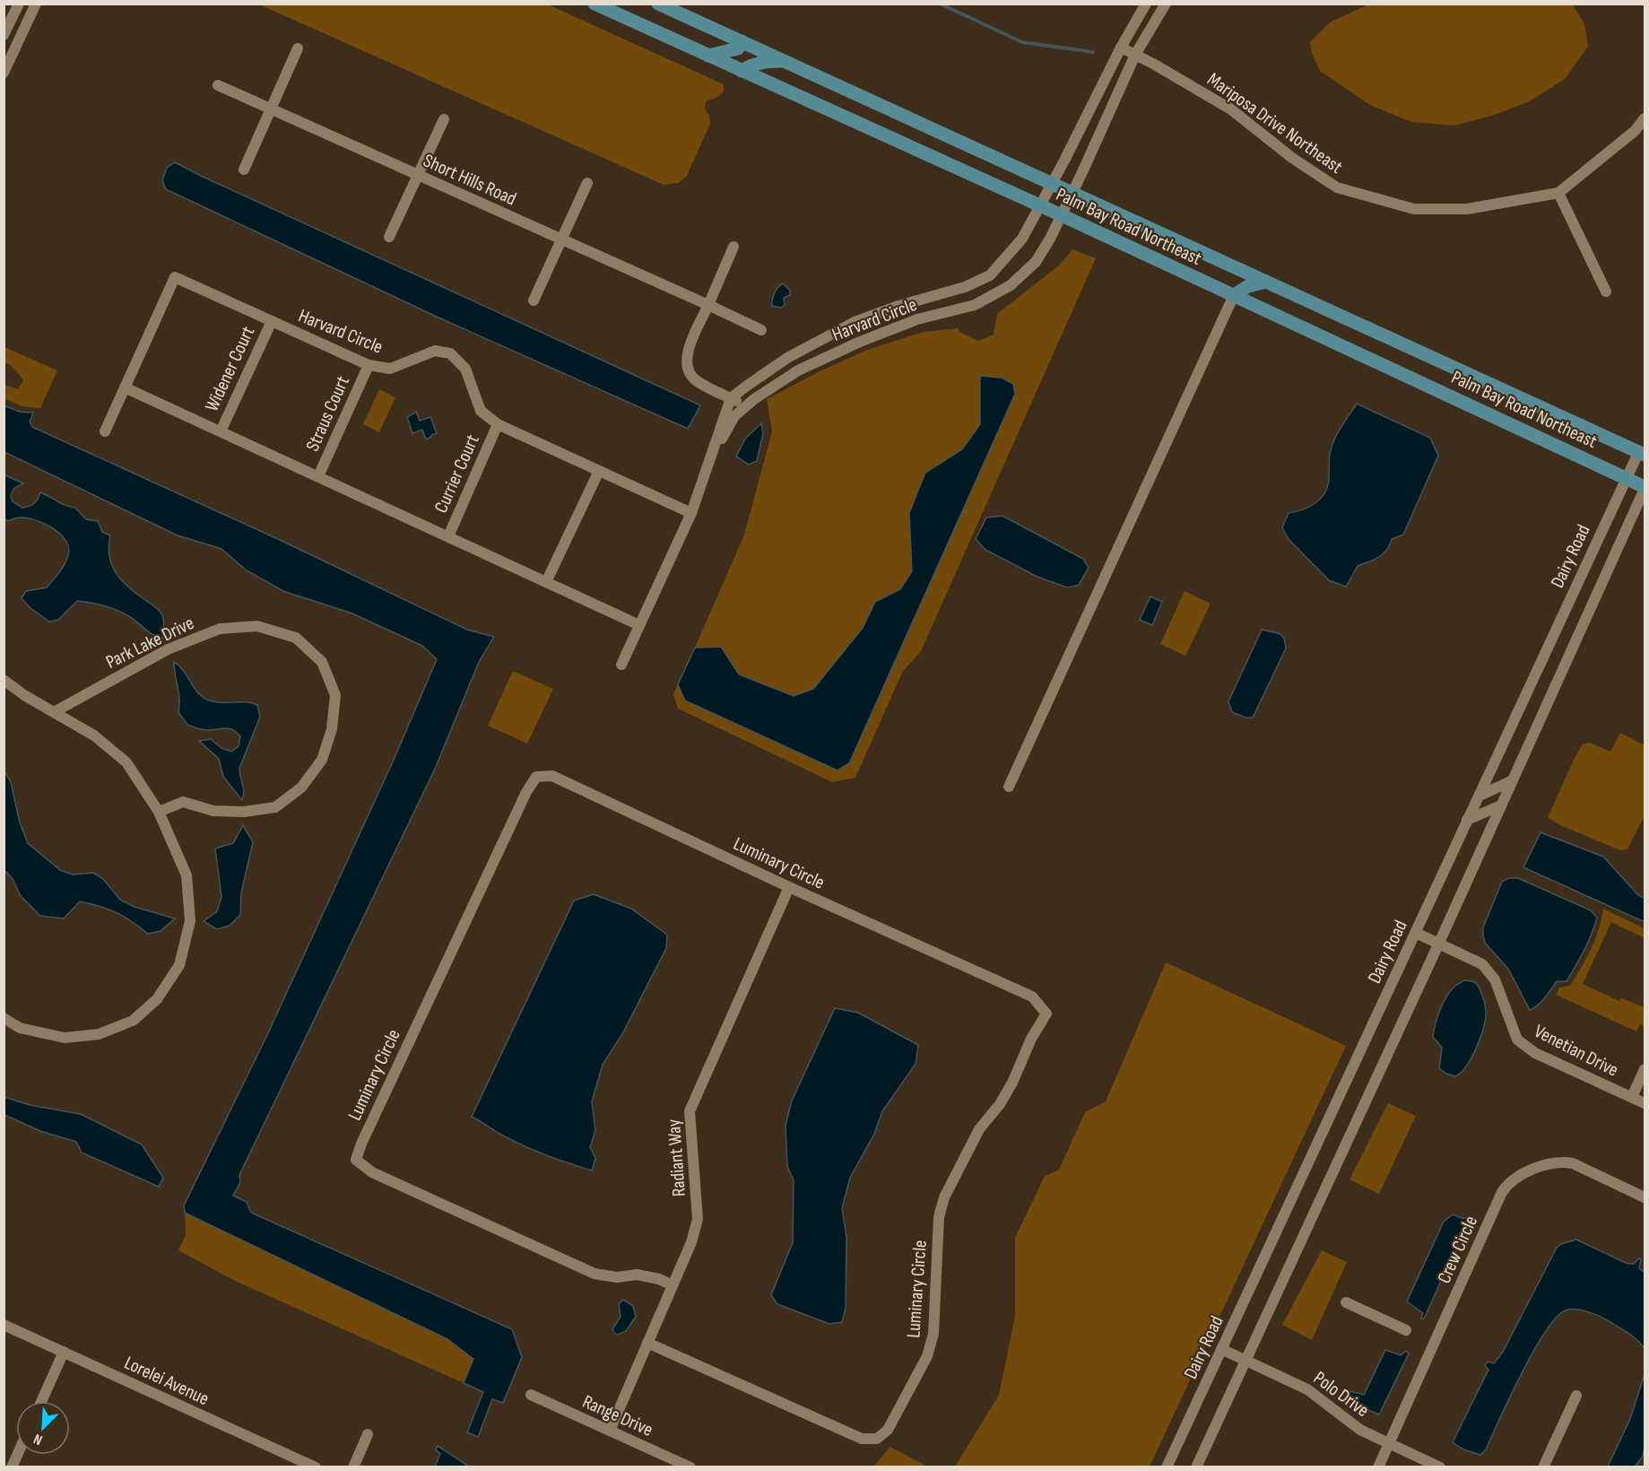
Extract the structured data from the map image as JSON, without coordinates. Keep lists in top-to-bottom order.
{
  "streets": {
    "main road": ["Palm Bay Road Northeast"],
    "street": [
      "Mariposa Drive Northeast",
      "Short Hills Road",
      "Harvard Circle",
      "Widener Court",
      "Straus Court",
      "Currier Court",
      "Dairy Road",
      "Park Lake Drive",
      "Luminary Circle",
      "Venetian Drive",
      "Radiant Way",
      "Crew Circle",
      "Lorelei Avenue",
      "Polo Drive",
      "Range Drive"
    ]
  },
  "crossings": [
    ["Mariposa Drive Northeast", "Harvard Circle"],
    ["Palm Bay Road Northeast", "Harvard Circle"],
    ["Palm Bay Road Northeast", "Dairy Road"],
    ["Harvard Circle", "Widener Court"],
    ["Harvard Circle", "Straus Court"],
    ["Harvard Circle", "Currier Court"],
    ["Dairy Road", "Venetian Drive"],
    ["Dairy Road", "Polo Drive"],
    ["Luminary Circle", "Radiant Way"],
    ["Radiant Way", "Range Drive"],
    ["Crew Circle", "Polo Drive"]
  ],
  "north": "bottom left"
}
